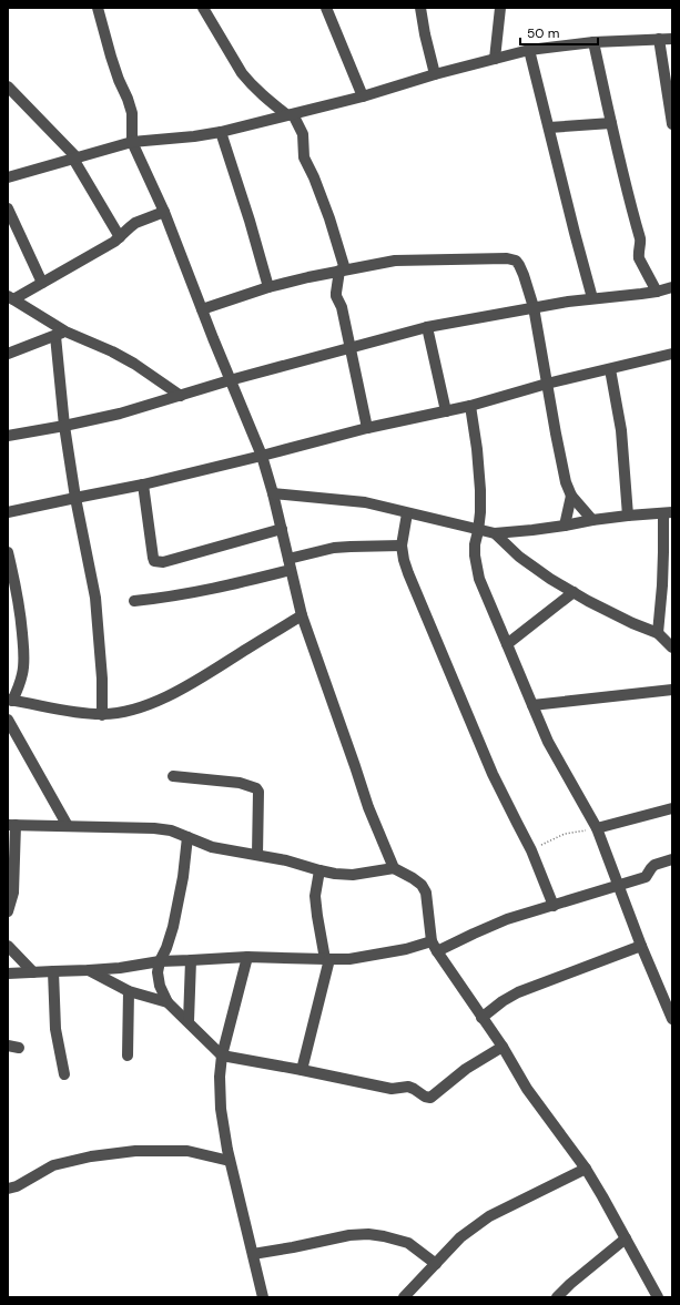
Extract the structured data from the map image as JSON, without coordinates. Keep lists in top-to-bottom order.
{
  "scale_bar": "50 m"
}
